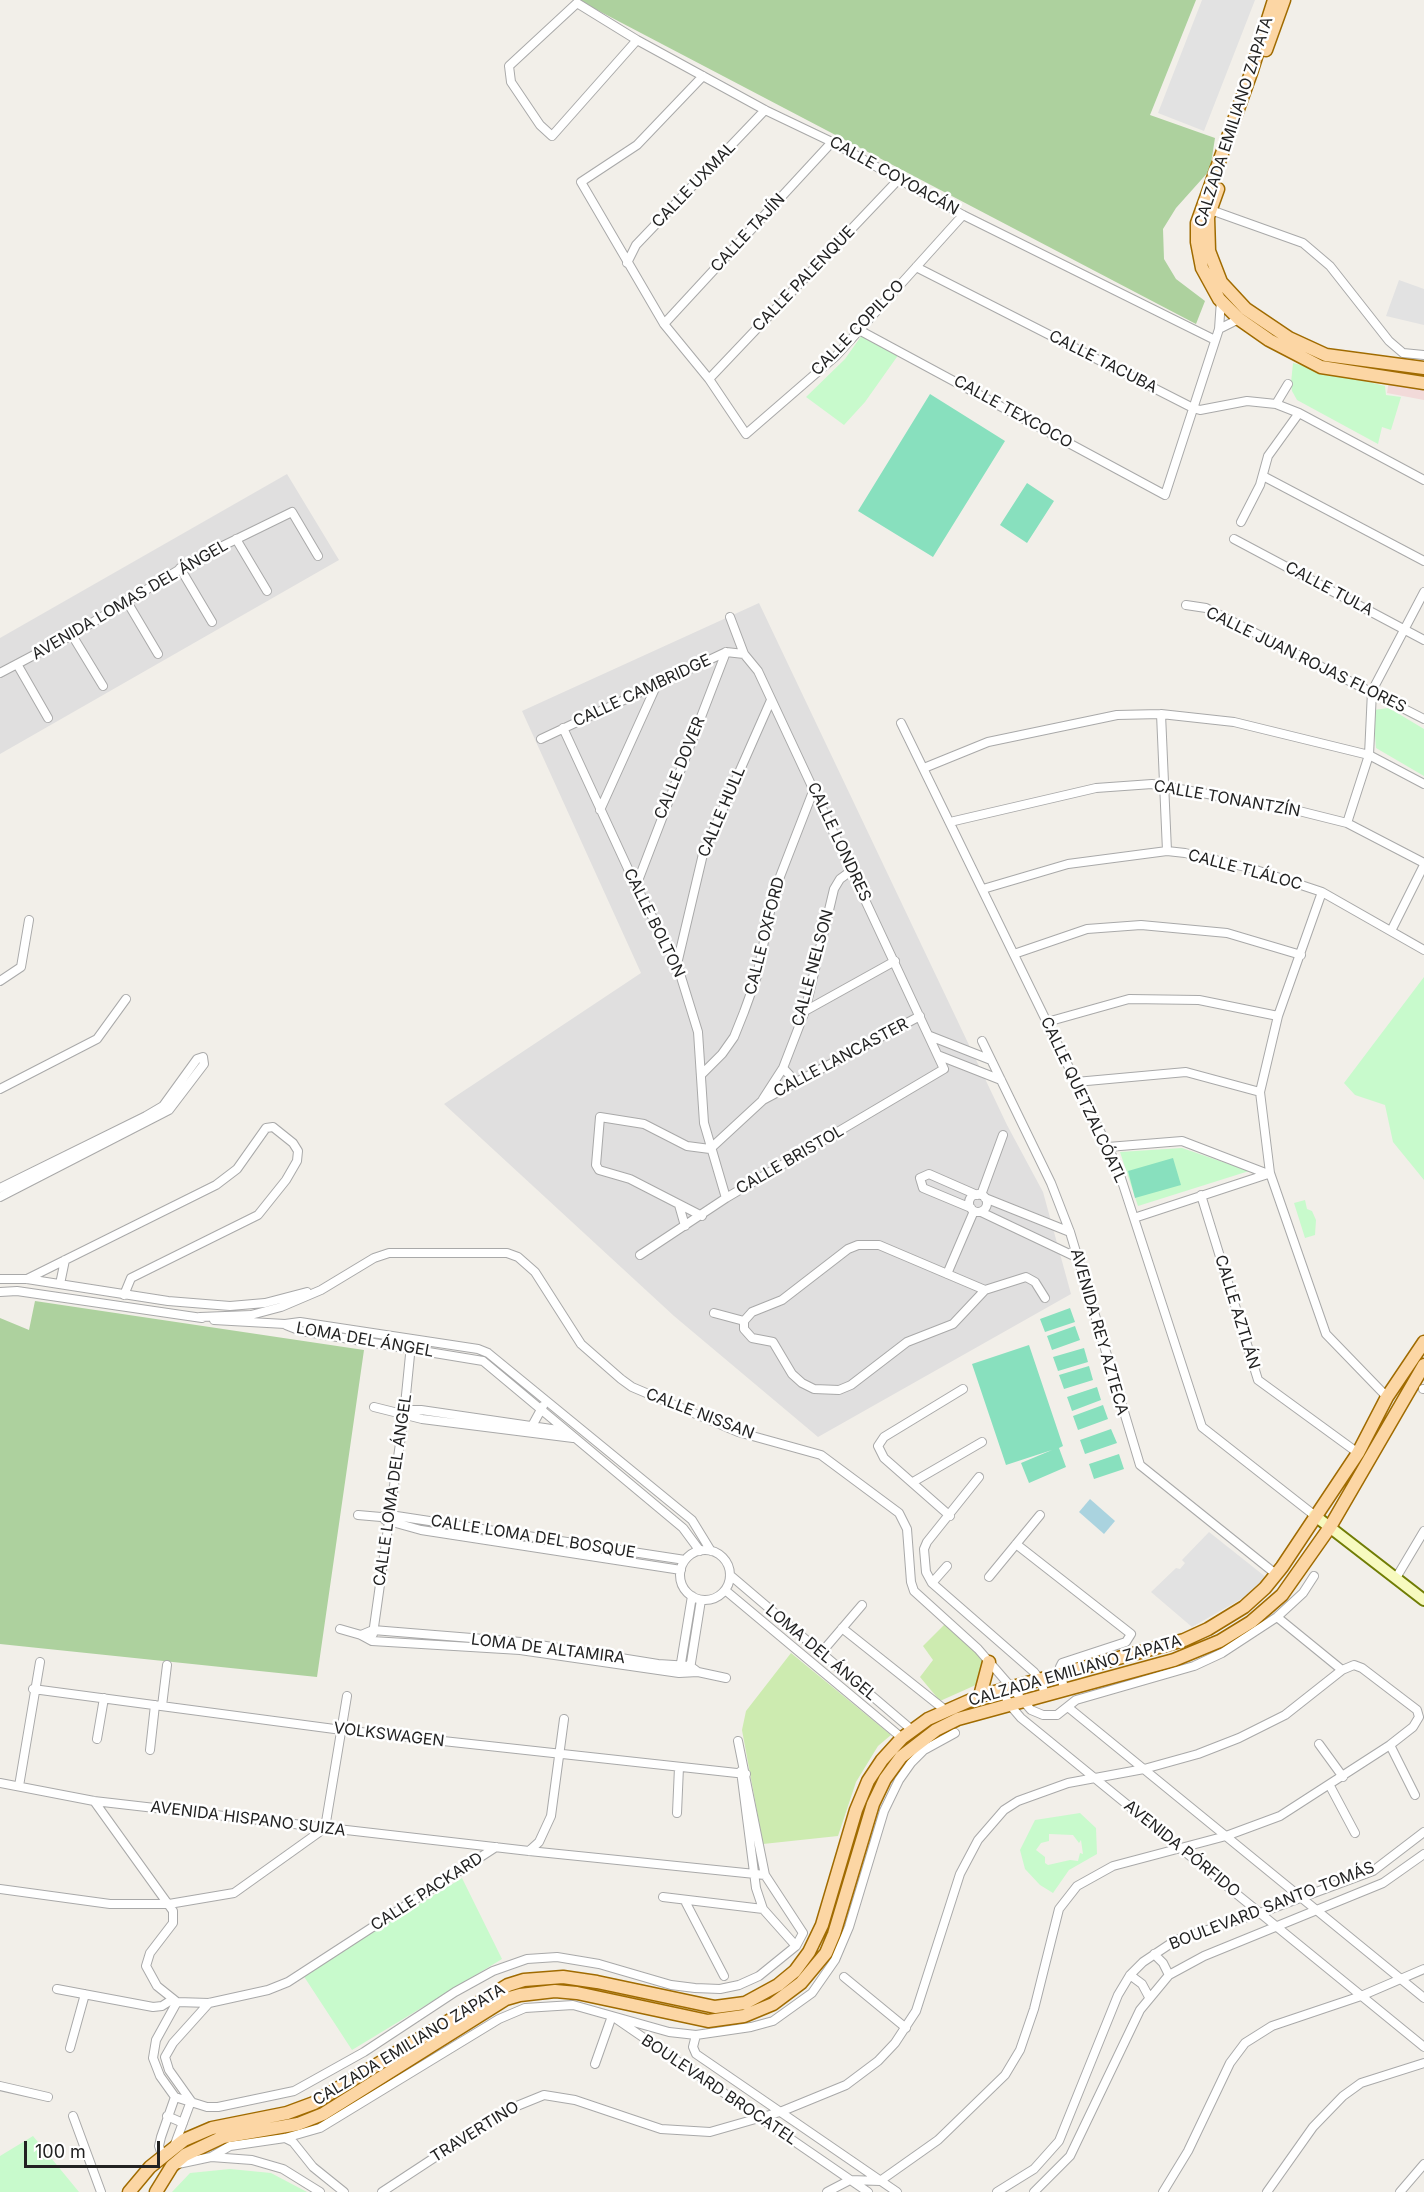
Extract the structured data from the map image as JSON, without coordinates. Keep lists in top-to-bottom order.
{
  "streets": {
    "main road": ["CALZADA EMILIANO ZAPATA"],
    "street": [
      "CALLE COYOACÁN",
      "CALLE UXMAL",
      "CALLE TAJÍN",
      "CALLE PALENQUE",
      "CALLE COPILCO",
      "CALLE TACUBA",
      "CALLE TEXCOCO",
      "CALLE TULA",
      "AVENIDA LOMAS DEL ÁNGEL",
      "CALLE JUAN ROJAS FLORES",
      "CALLE CAMBRIDGE",
      "CALLE DOVER",
      "CALLE TONANTZÍN",
      "CALLE HULL",
      "CALLE LONDRES",
      "CALLE TLÁLOC",
      "CALLE BOLTON",
      "CALLE OXFORD",
      "CALLE NELSON",
      "CALLE LANCASTER",
      "CALLE QUETZALCÓATL",
      "CALLE BRISTOL",
      "CALLE AZTLÁN",
      "AVENIDA REY AZTECA",
      "LOMA DEL ÁNGEL",
      "CALLE NISSAN",
      "CALLE LOMA DEL ÁNGEL",
      "CALLE LOMA DEL BOSQUE",
      "LOMA DE ALTAMIRA",
      "VOLKSWAGEN",
      "AVENIDA HISPANO SUIZA",
      "AVENIDA PÓRFIDO",
      "CALLE PACKARD",
      "BOULEVARD SANTO TOMÁS",
      "BOULEVARD BROCATEL",
      "TRAVERTINO"
    ]
  },
  "crossings": [
    ["CALZADA EMILIANO ZAPATA", "CALLE QUETZALCÓATL"],
    ["CALZADA EMILIANO ZAPATA", "CALLE AZTLÁN"],
    ["CALZADA EMILIANO ZAPATA", "AVENIDA REY AZTECA"],
    ["CALZADA EMILIANO ZAPATA", "LOMA DEL ÁNGEL"],
    ["CALZADA EMILIANO ZAPATA", "CALLE NISSAN"],
    ["CALZADA EMILIANO ZAPATA", "AVENIDA PÓRFIDO"],
    ["CALLE COYOACÁN", "CALLE UXMAL"],
    ["CALLE COYOACÁN", "CALLE TAJÍN"],
    ["CALLE COYOACÁN", "CALLE PALENQUE"],
    ["CALLE COYOACÁN", "CALLE COPILCO"],
    ["CALLE PALENQUE", "CALLE COPILCO"],
    ["CALLE COPILCO", "CALLE TACUBA"],
    ["CALLE COPILCO", "CALLE TEXCOCO"],
    ["CALLE TACUBA", "CALLE TEXCOCO"],
    ["CALLE CAMBRIDGE", "CALLE DOVER"],
    ["CALLE CAMBRIDGE", "CALLE LONDRES"],
    ["CALLE CAMBRIDGE", "CALLE BOLTON"],
    ["CALLE DOVER", "CALLE BOLTON"],
    ["CALLE TONANTZÍN", "CALLE QUETZALCÓATL"],
    ["CALLE HULL", "CALLE LONDRES"],
    ["CALLE HULL", "CALLE BOLTON"],
    ["CALLE LONDRES", "CALLE OXFORD"],
    ["CALLE LONDRES", "CALLE NELSON"],
    ["CALLE LONDRES", "CALLE LANCASTER"],
    ["CALLE LONDRES", "CALLE BRISTOL"],
    ["CALLE TLÁLOC", "CALLE QUETZALCÓATL"],
    ["CALLE BOLTON", "CALLE OXFORD"],
    ["CALLE BOLTON", "CALLE LANCASTER"],
    ["CALLE BOLTON", "CALLE BRISTOL"],
    ["CALLE NELSON", "CALLE LANCASTER"],
    ["LOMA DEL ÁNGEL", "CALLE LOMA DEL ÁNGEL"],
    ["LOMA DEL ÁNGEL", "CALLE LOMA DEL BOSQUE"],
    ["CALLE NISSAN", "AVENIDA PÓRFIDO"],
    ["CALLE LOMA DEL ÁNGEL", "CALLE LOMA DEL BOSQUE"],
    ["CALLE LOMA DEL ÁNGEL", "LOMA DE ALTAMIRA"],
    ["AVENIDA HISPANO SUIZA", "CALLE PACKARD"],
    ["AVENIDA PÓRFIDO", "BOULEVARD SANTO TOMÁS"],
    ["AVENIDA PÓRFIDO", "TRAVERTINO"],
    ["BOULEVARD BROCATEL", "TRAVERTINO"]
  ],
  "scale_bar": "100 m"
}
